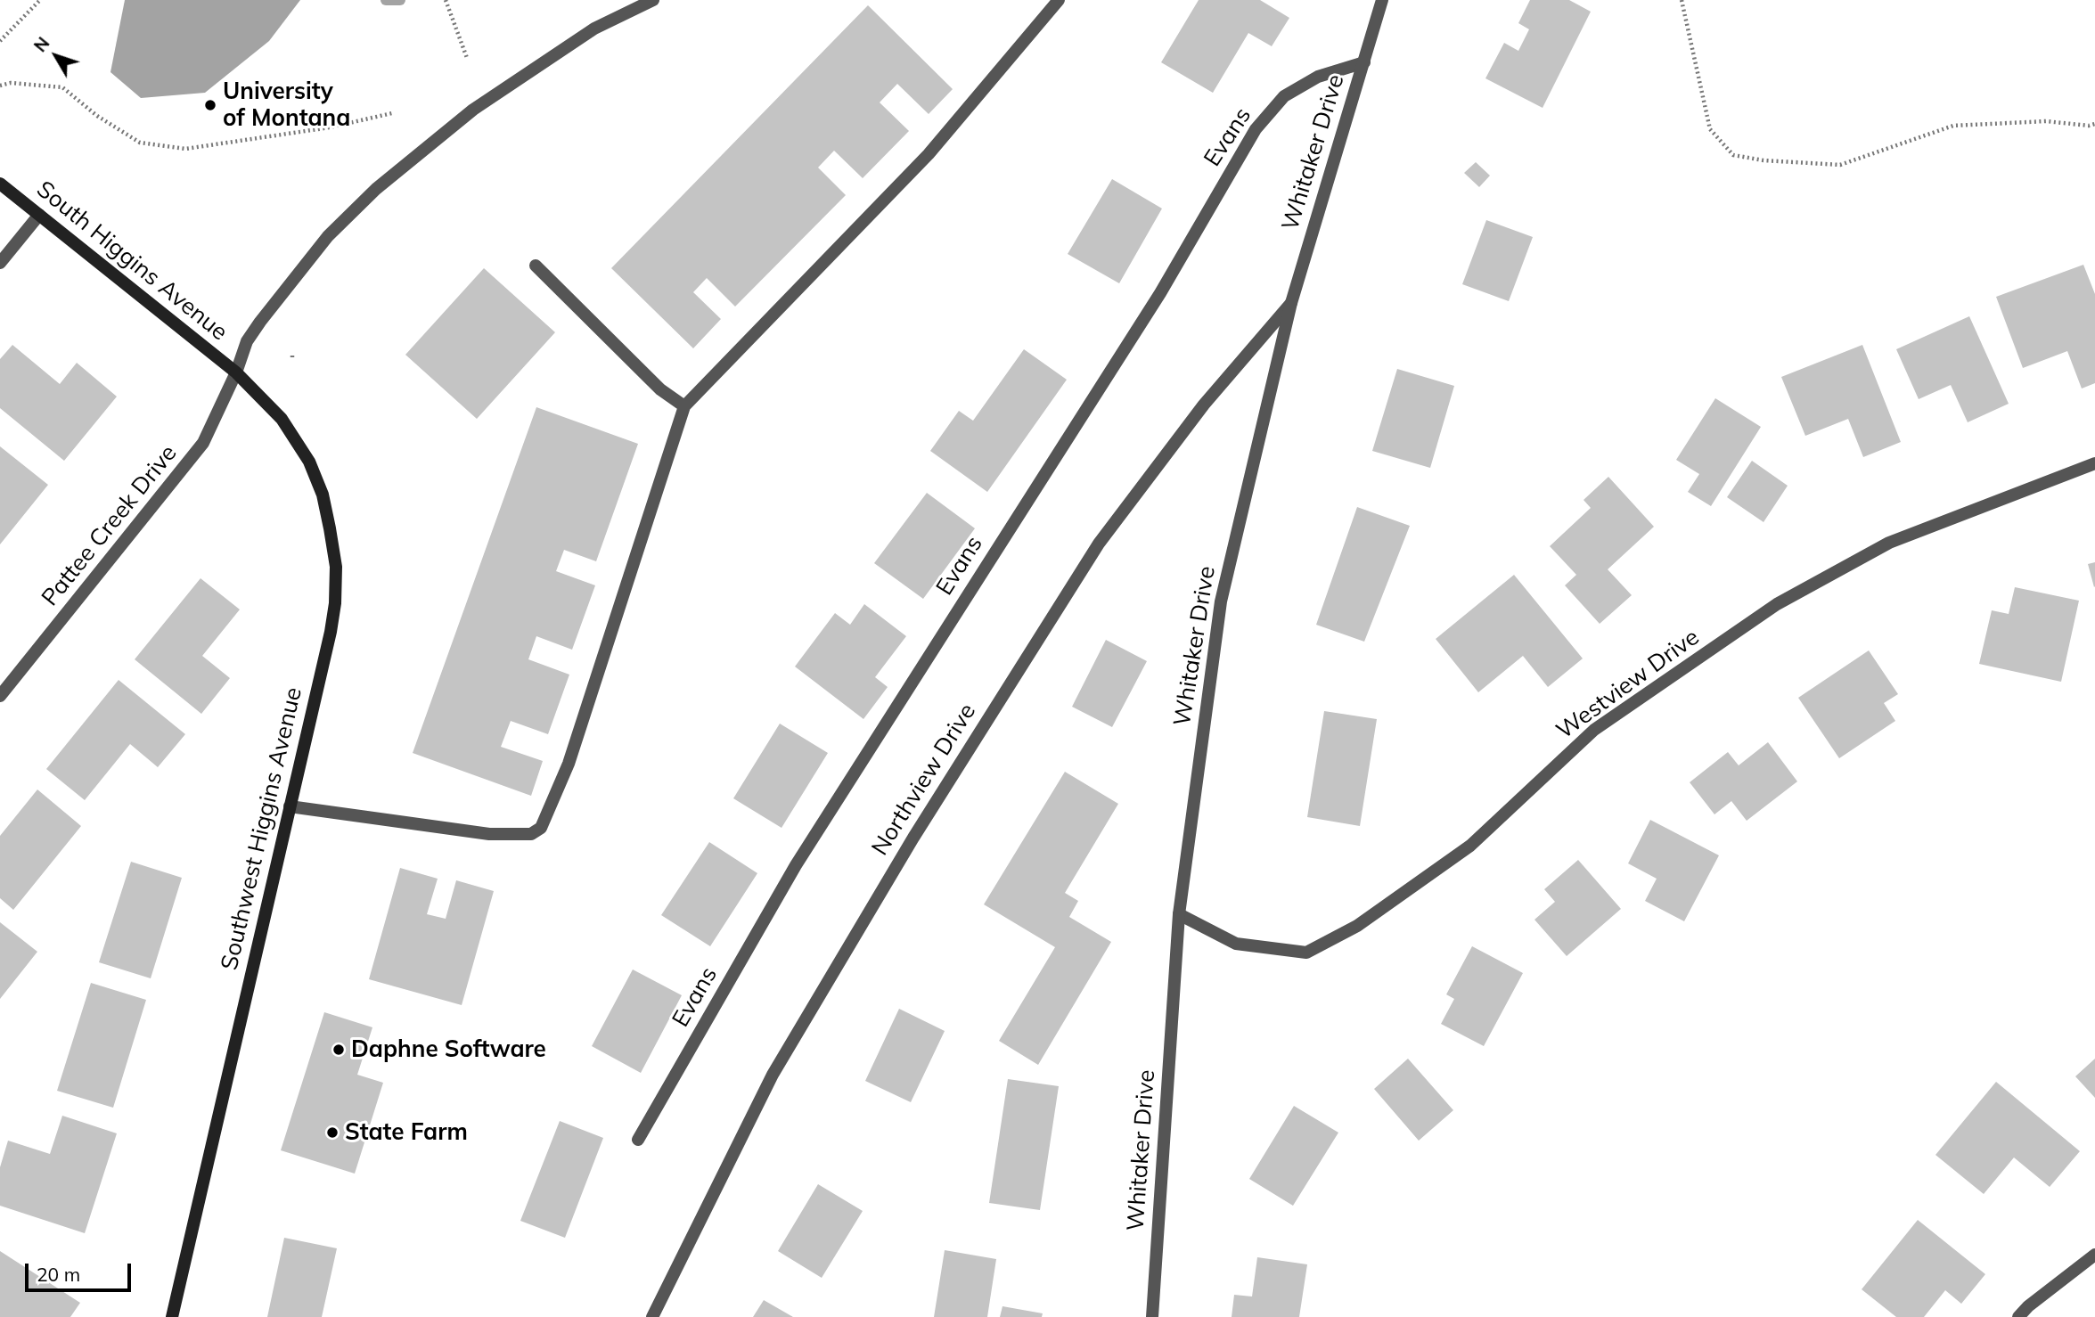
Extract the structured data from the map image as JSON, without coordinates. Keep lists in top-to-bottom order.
{
  "streets": {
    "main road": ["South Higgins Avenue", "Southwest Higgins Avenue"],
    "street": [
      "Evans",
      "Whitaker Drive",
      "Pattee Creek Drive",
      "Westview Drive",
      "Northview Drive"
    ]
  },
  "crossings": [
    ["Evans", "Whitaker Drive"],
    ["Whitaker Drive", "Westview Drive"],
    ["Whitaker Drive", "Northview Drive"],
    ["South Higgins Avenue", "Pattee Creek Drive"],
    ["South Higgins Avenue", "Southwest Higgins Avenue"],
    ["Pattee Creek Drive", "Southwest Higgins Avenue"]
  ],
  "places": ["University of Montana", "Daphne Software", "State Farm"],
  "scale_bar": "20 m",
  "north": "top left"
}
